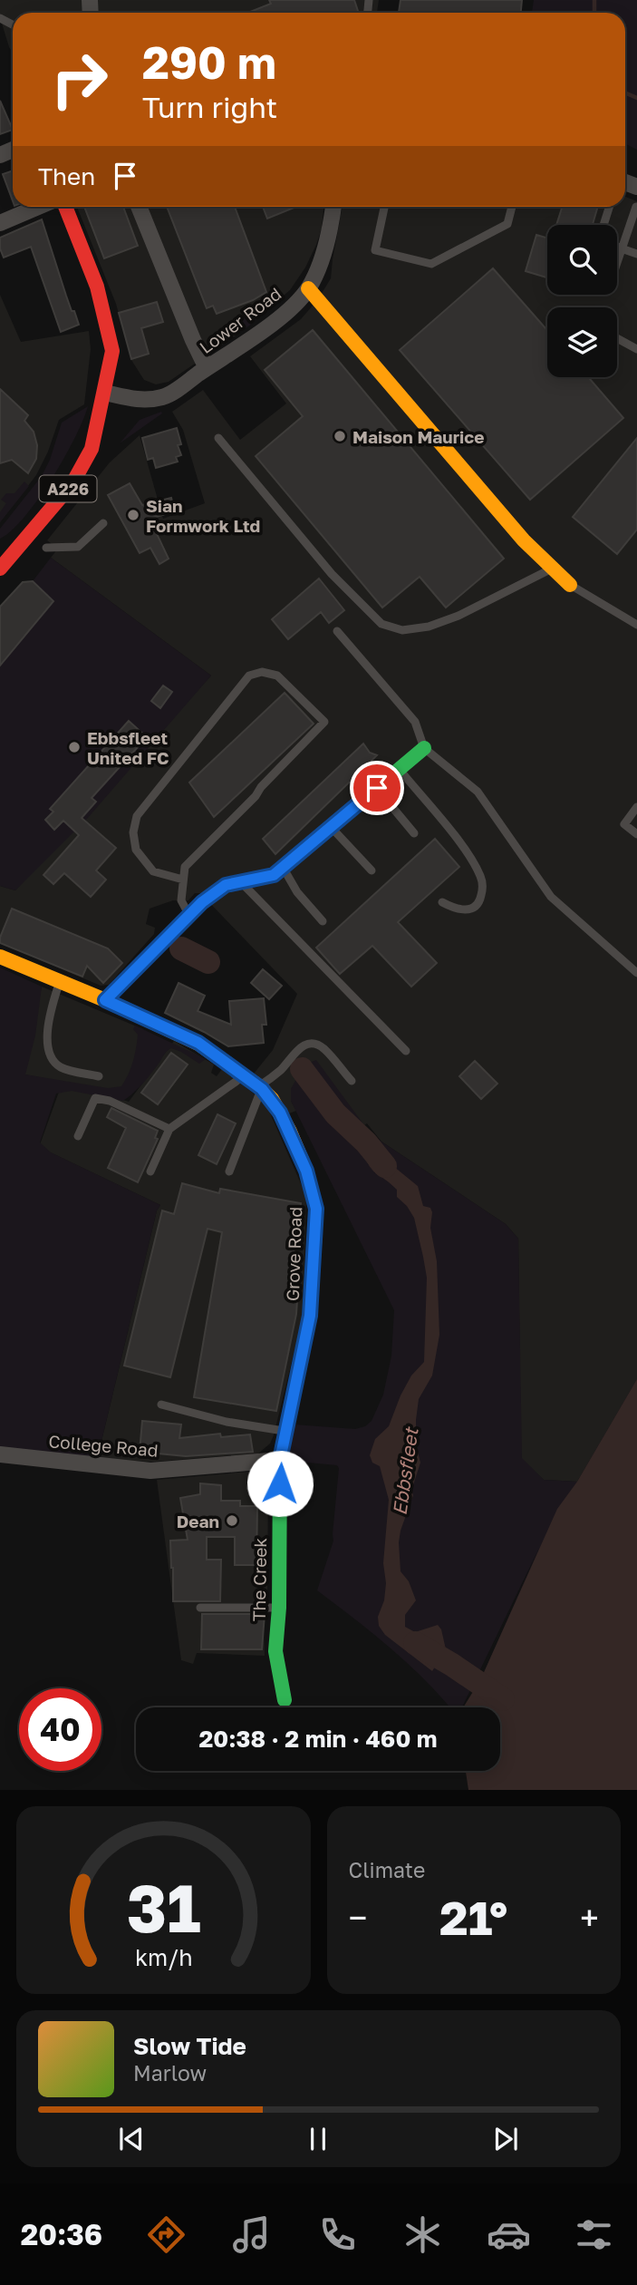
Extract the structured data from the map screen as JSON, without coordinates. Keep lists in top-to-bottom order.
{
  "streets": {
    "street": [
      "Lower Road",
      "A226",
      "Grove Road",
      "College Road",
      "The Creek"
    ]
  },
  "crossings": [
    ["Lower Road", "A226"],
    ["Grove Road", "College Road"],
    ["Grove Road", "The Creek"],
    ["College Road", "The Creek"]
  ],
  "water": ["Ebbsfleet"],
  "places": [
    "Maison Maurice",
    "Sian Formwork Ltd",
    "Ebbsfleet United FC",
    "Dean"
  ],
  "page": {
    "turn": ["290 m", "Turn right"],
    "then": "Then",
    "limit": "40",
    "trip": "20:38 · 2 min · 460 m",
    "tile": "Climate",
    "heat": ["−", "21°", "+"],
    "song": ["Slow Tide", "Marlow"],
    "tabs": "20:36",
    "gauge": ["31", "km/h"]
  }
}
